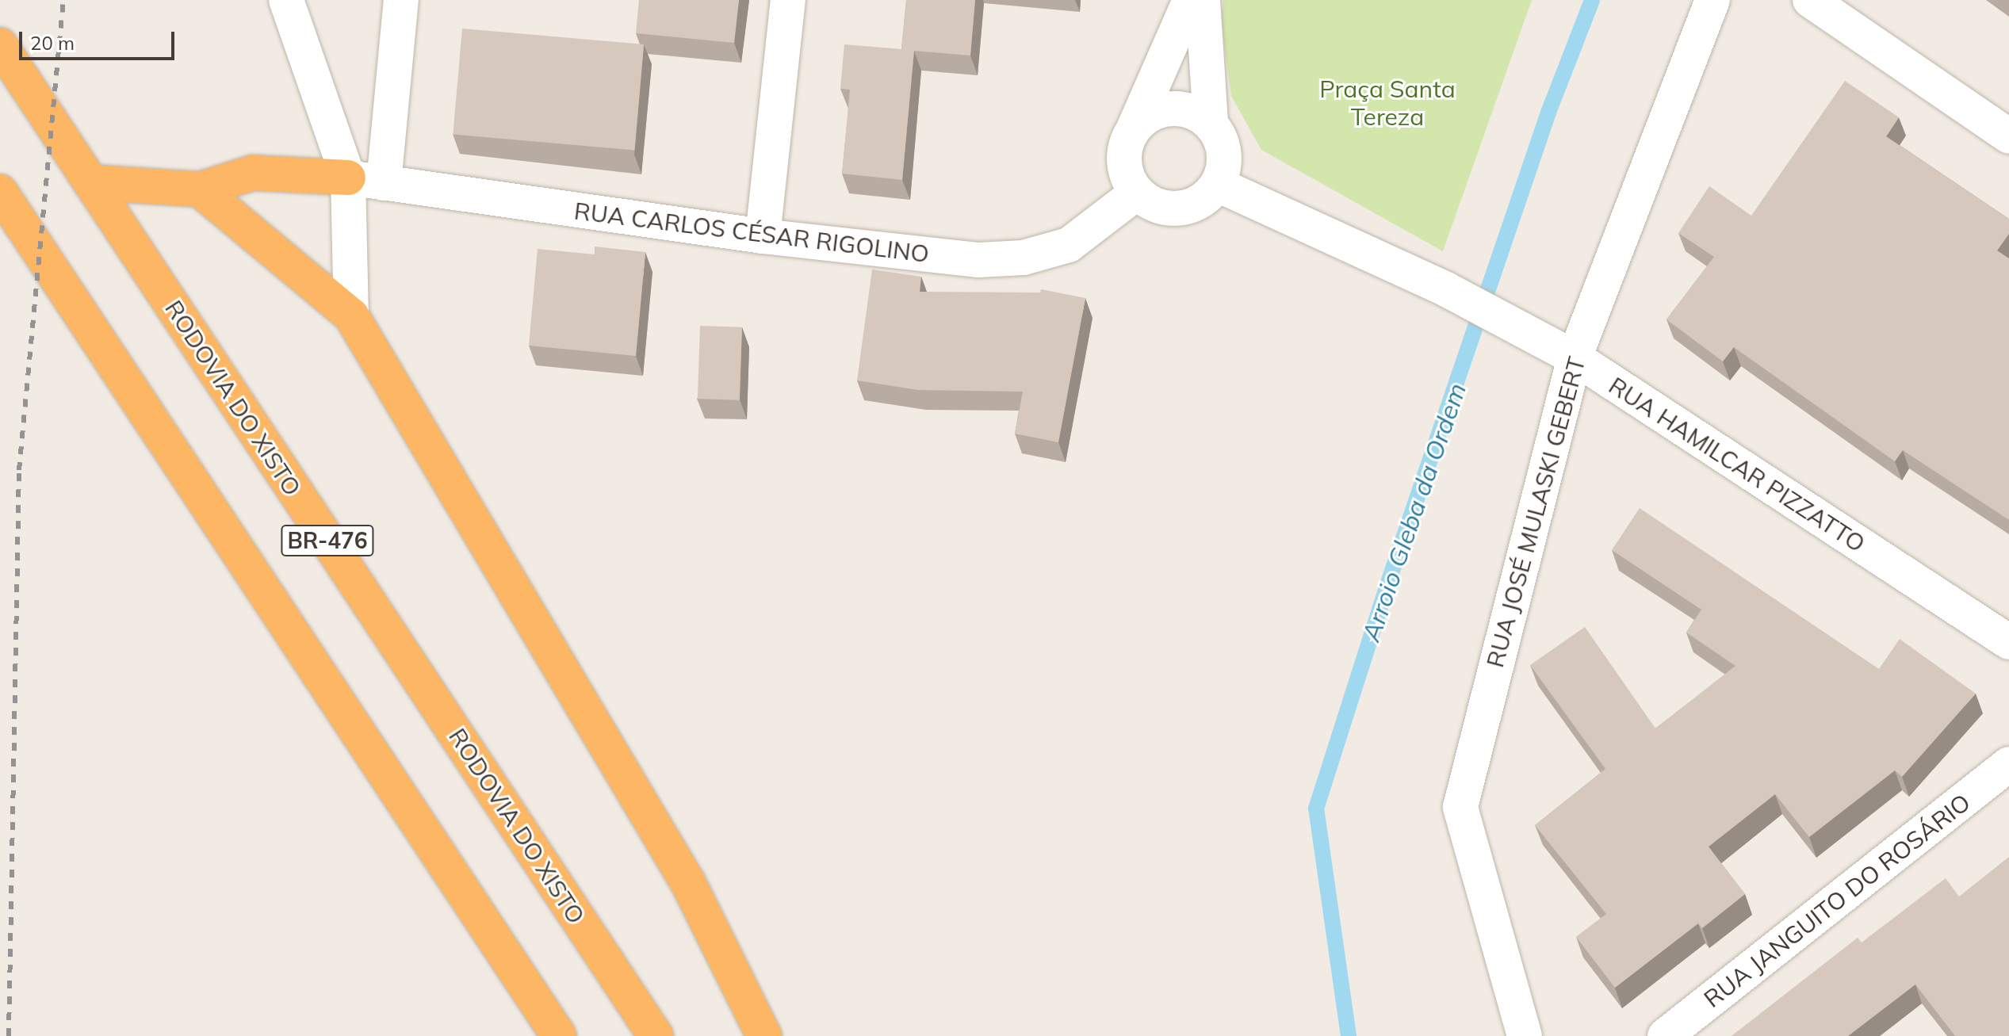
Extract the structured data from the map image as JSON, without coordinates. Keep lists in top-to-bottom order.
{
  "streets": {
    "highway": ["RODOVIA DO XISTO", "BR-476"],
    "street": [
      "RUA CARLOS CÉSAR RIGOLINO",
      "RUA HAMILCAR PIZZATTO",
      "RUA JOSÉ MULASKI GEBERT",
      "RUA JANGUITO DO ROSÁRIO"
    ]
  },
  "crossings": [
    ["RUA CARLOS CÉSAR RIGOLINO", "RUA HAMILCAR PIZZATTO"],
    ["RUA HAMILCAR PIZZATTO", "RUA JOSÉ MULASKI GEBERT"]
  ],
  "water": ["Arroio Gleba da Ordem"],
  "parks": ["Praça Santa Tereza"],
  "scale_bar": "20 m"
}
